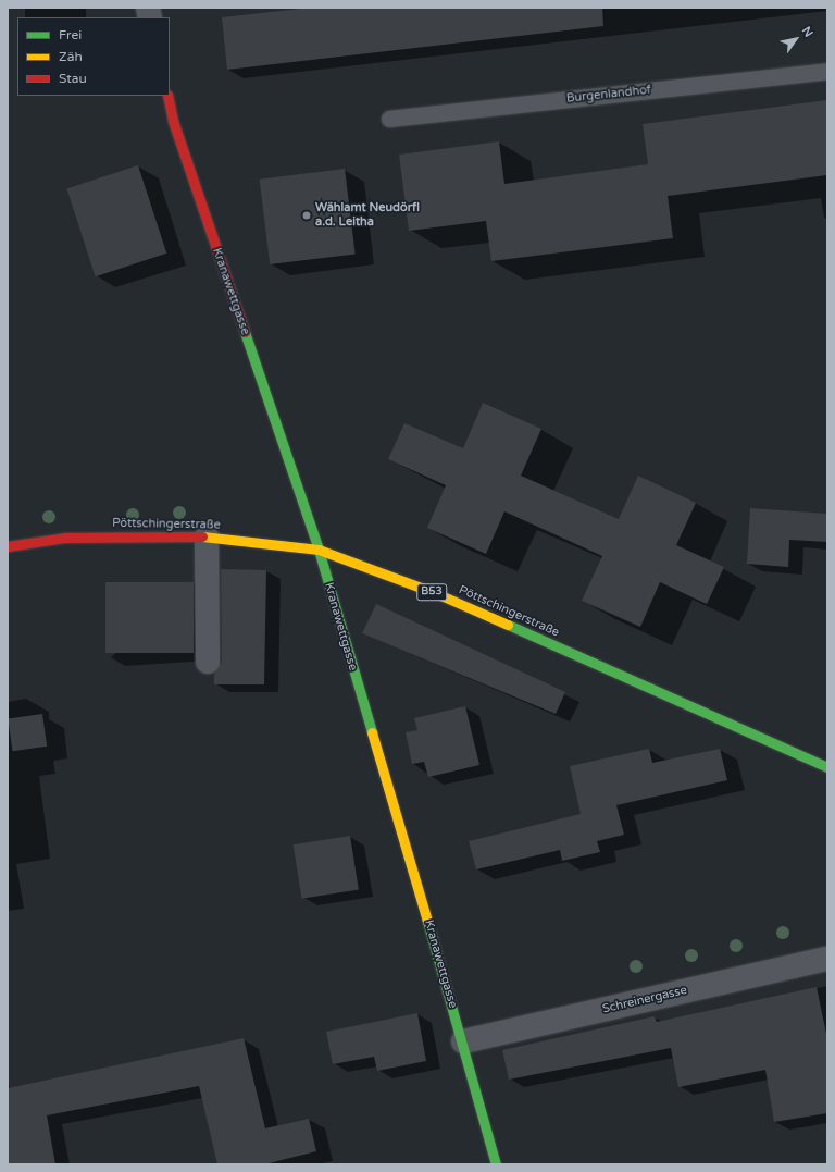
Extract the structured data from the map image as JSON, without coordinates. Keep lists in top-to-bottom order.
{
  "streets": {
    "street": [
      "Kranawettgasse",
      "Pöttschingerstraße",
      "B53",
      "Schreinergasse"
    ],
    "lane": ["Burgenlandhof"]
  },
  "crossings": [
    ["Kranawettgasse", "Pöttschingerstraße"],
    ["Kranawettgasse", "Schreinergasse"]
  ],
  "places": ["Wählamt Neudörfl a.d. Leitha"],
  "legend": ["Frei", "Zäh", "Stau"],
  "north": "top right"
}
